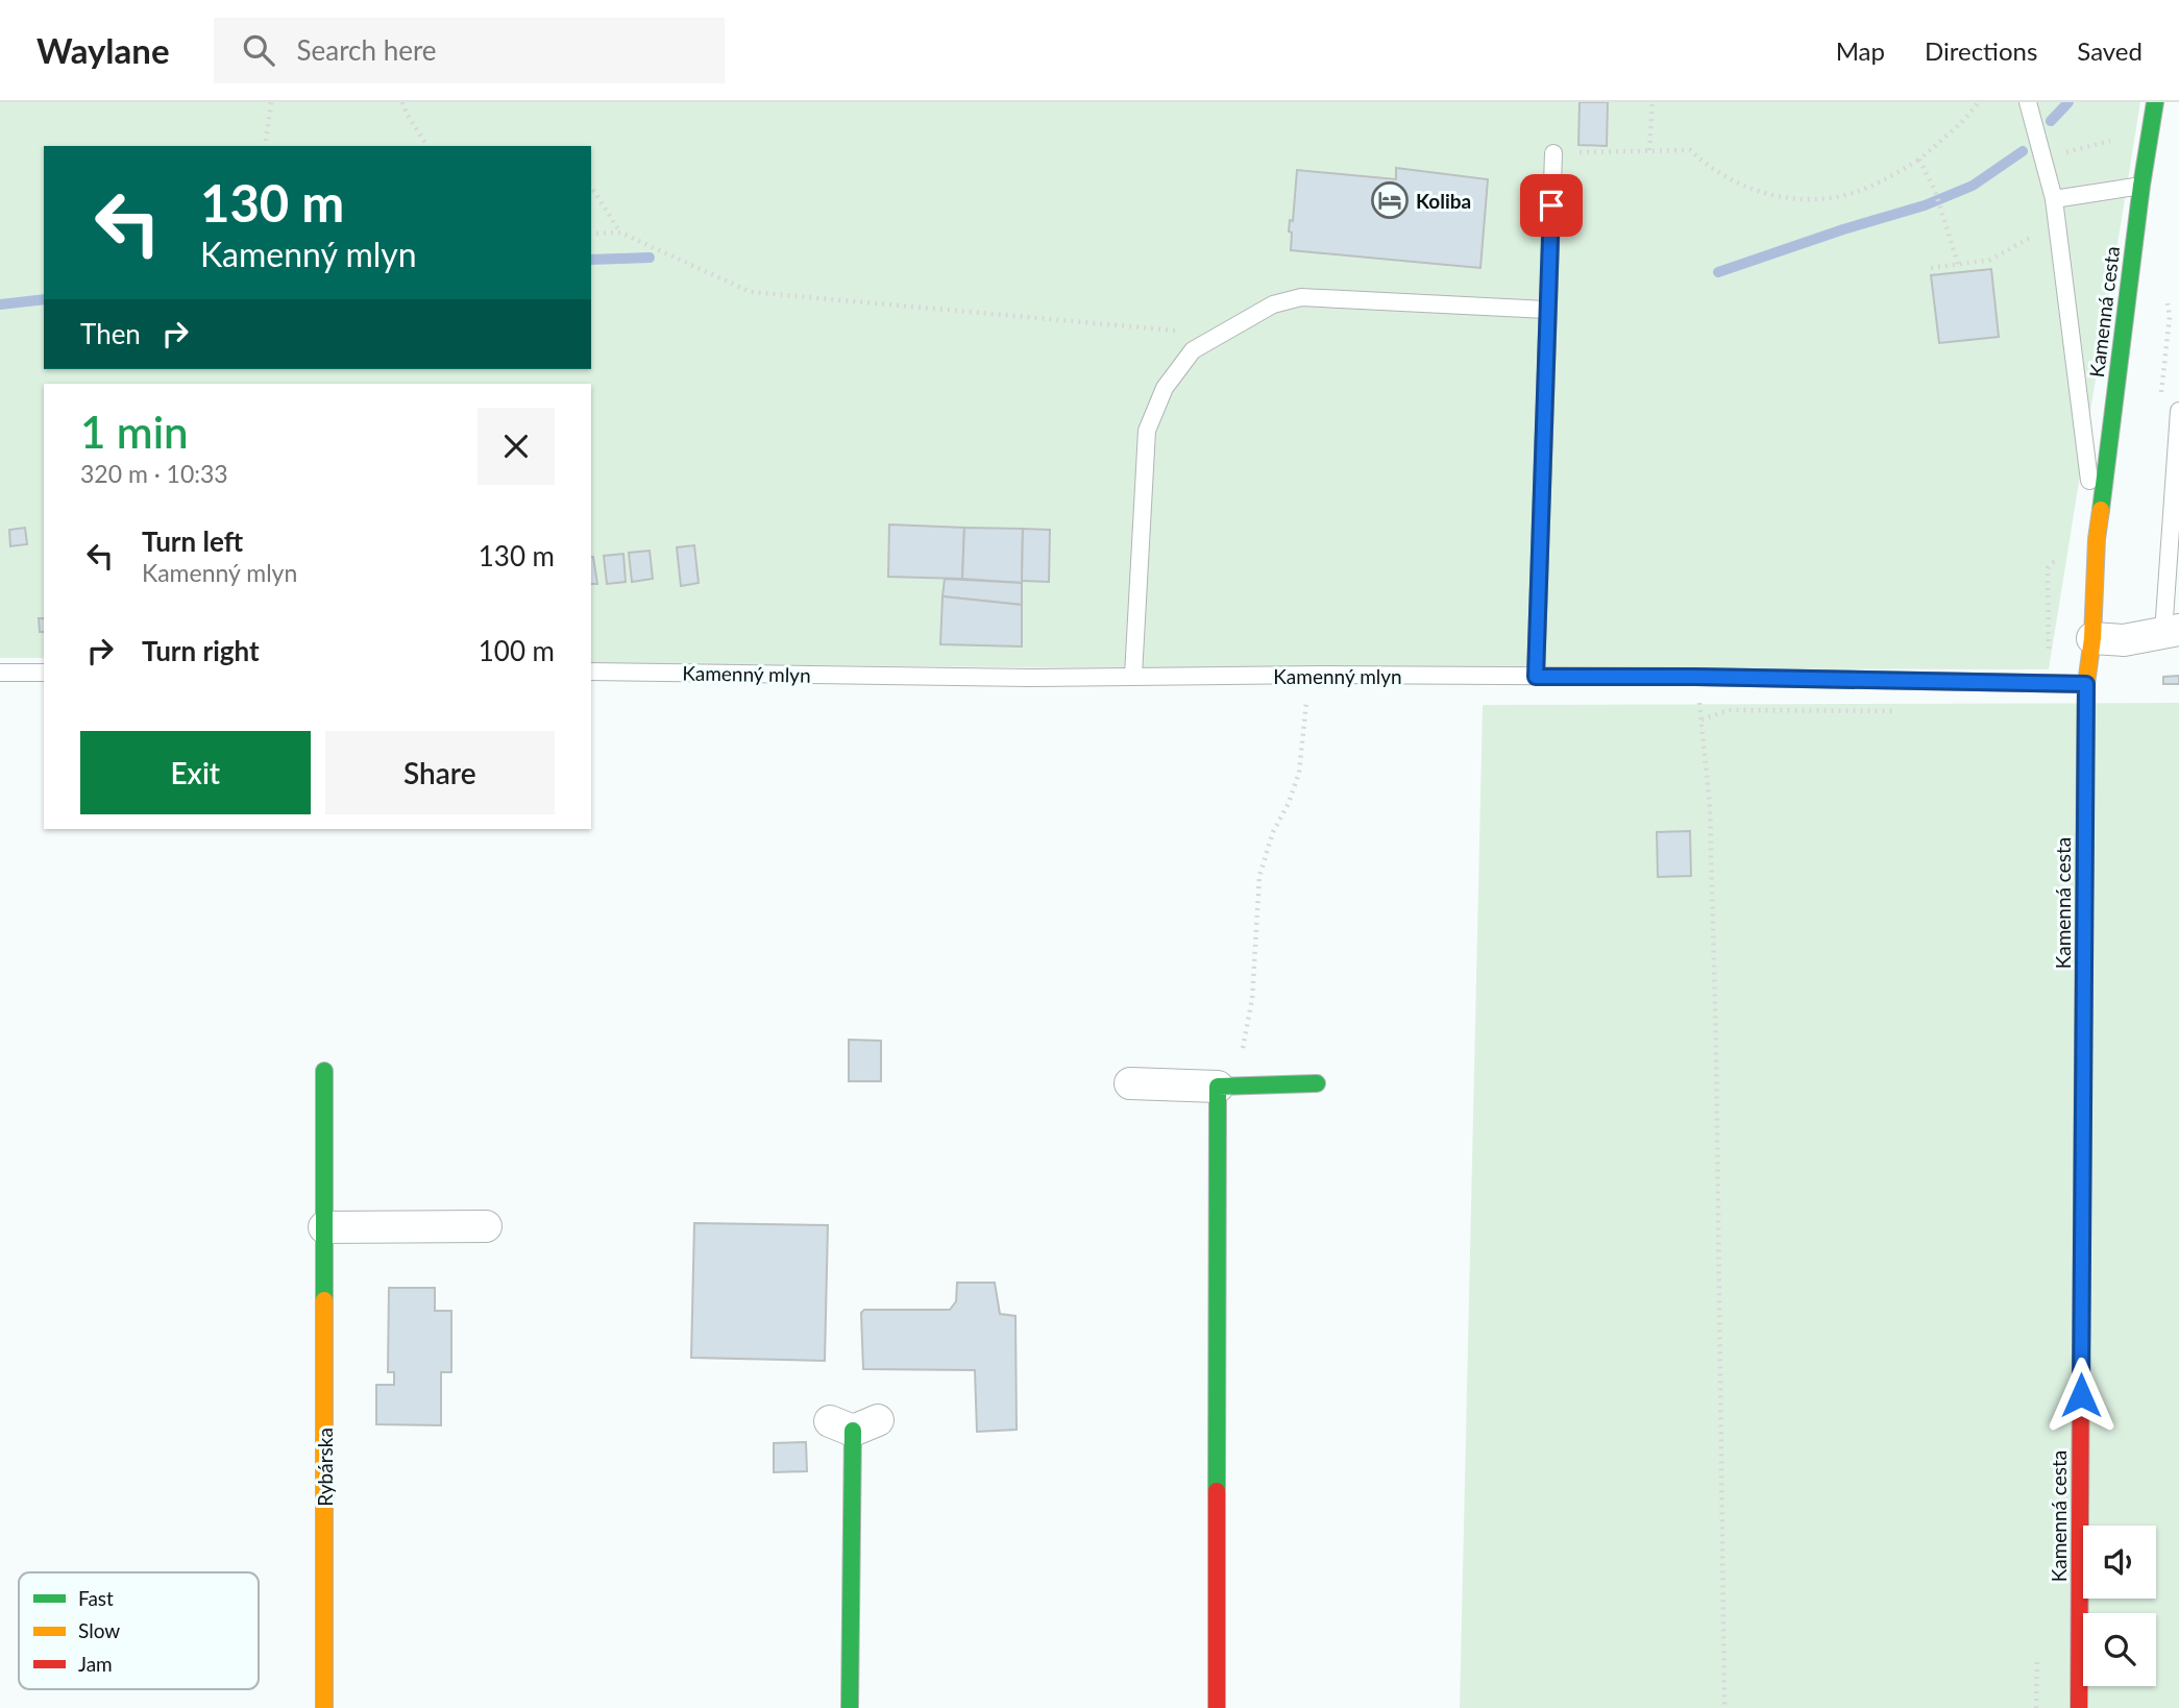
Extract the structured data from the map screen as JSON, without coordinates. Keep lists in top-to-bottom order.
{
  "streets": {
    "street": ["Kamenná cesta", "Rybárska"],
    "lane": ["Kamenný mlyn"]
  },
  "crossings": [
    ["Kamenná cesta", "Kamenný mlyn"]
  ],
  "places": {
    "hotel": ["Koliba"]
  },
  "legend": ["Fast", "Slow", "Jam"],
  "page": {
    "header": "Waylane",
    "search": "Search here",
    "nav": ["Map", "Directions", "Saved"],
    "turn": ["130 m", "Kamenný mlyn"],
    "then": "Then",
    "heading": ["1 min", "320 m · 10:33"],
    "list": [
      {
        "name": "Turn left",
        "note": "Kamenný mlyn",
        "value": "130 m"
      },
      {
        "name": "Turn right",
        "value": "100 m"
      }
    ],
    "buttons": ["Exit", "Share"]
  }
}
